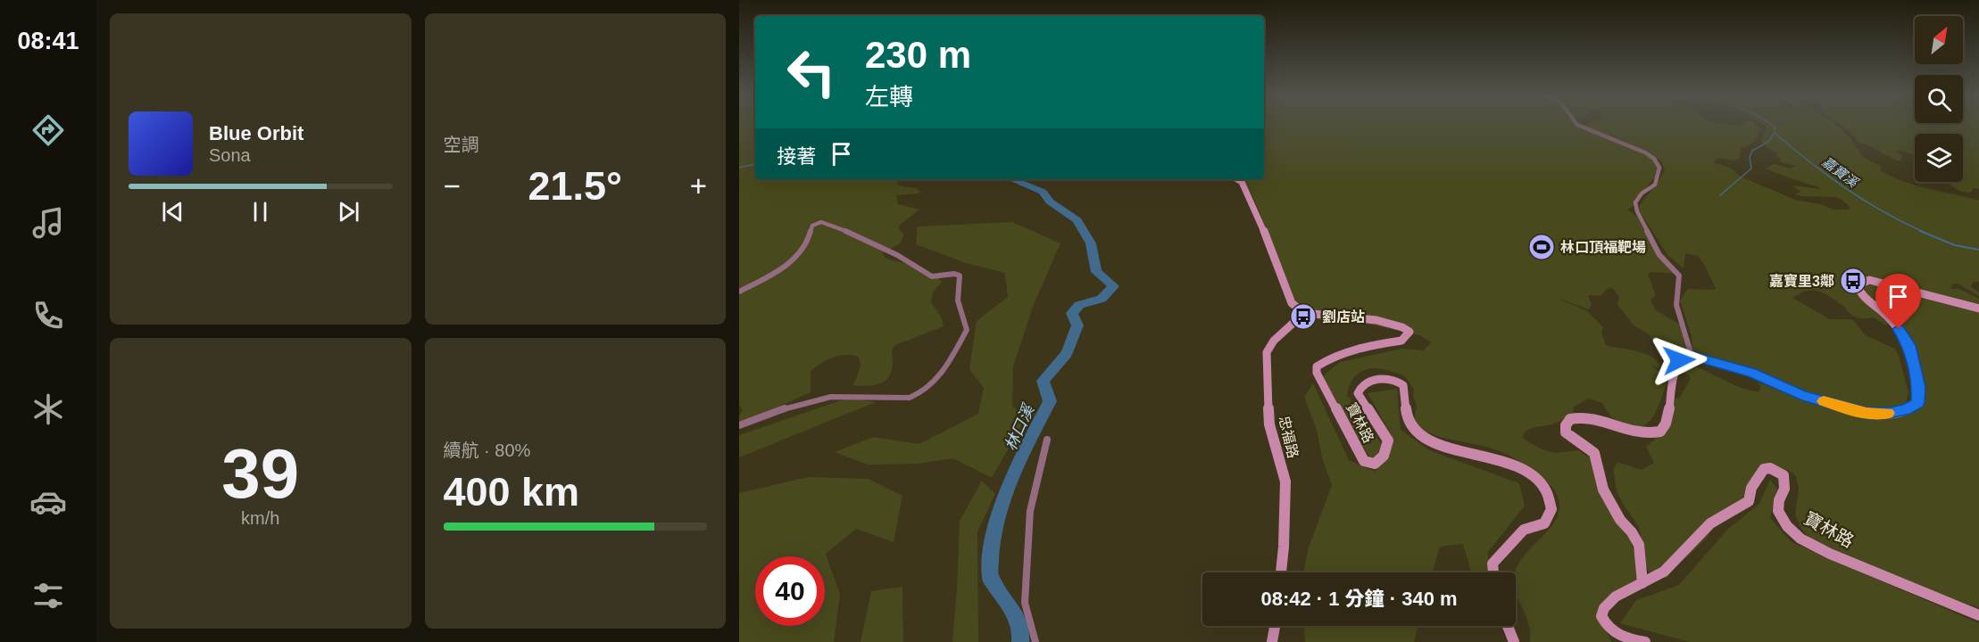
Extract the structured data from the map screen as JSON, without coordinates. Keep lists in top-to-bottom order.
{
  "streets": {
    "main road": ["寶林路", "忠福路"]
  },
  "crossings": [
    ["寶林路", "忠福路"]
  ],
  "water": ["嘉寶溪", "林口溪"],
  "places": {
    "sports": ["林口頂福靶場"],
    "bus stop": ["嘉寶里3鄰", "劉店站"]
  },
  "north": "top right",
  "page": {
    "tabs": "08:41",
    "tile": [
      "空調",
      ["39", "km/h"],
      ["續航 · 80%", "400 km"]
    ],
    "turn": ["230 m", "左轉"],
    "song": ["Blue Orbit", "Sona"],
    "then": "接著",
    "heat": ["−", "21.5°", "+"],
    "limit": "40",
    "trip": "08:42 · 1 分鐘 · 340 m"
  }
}
